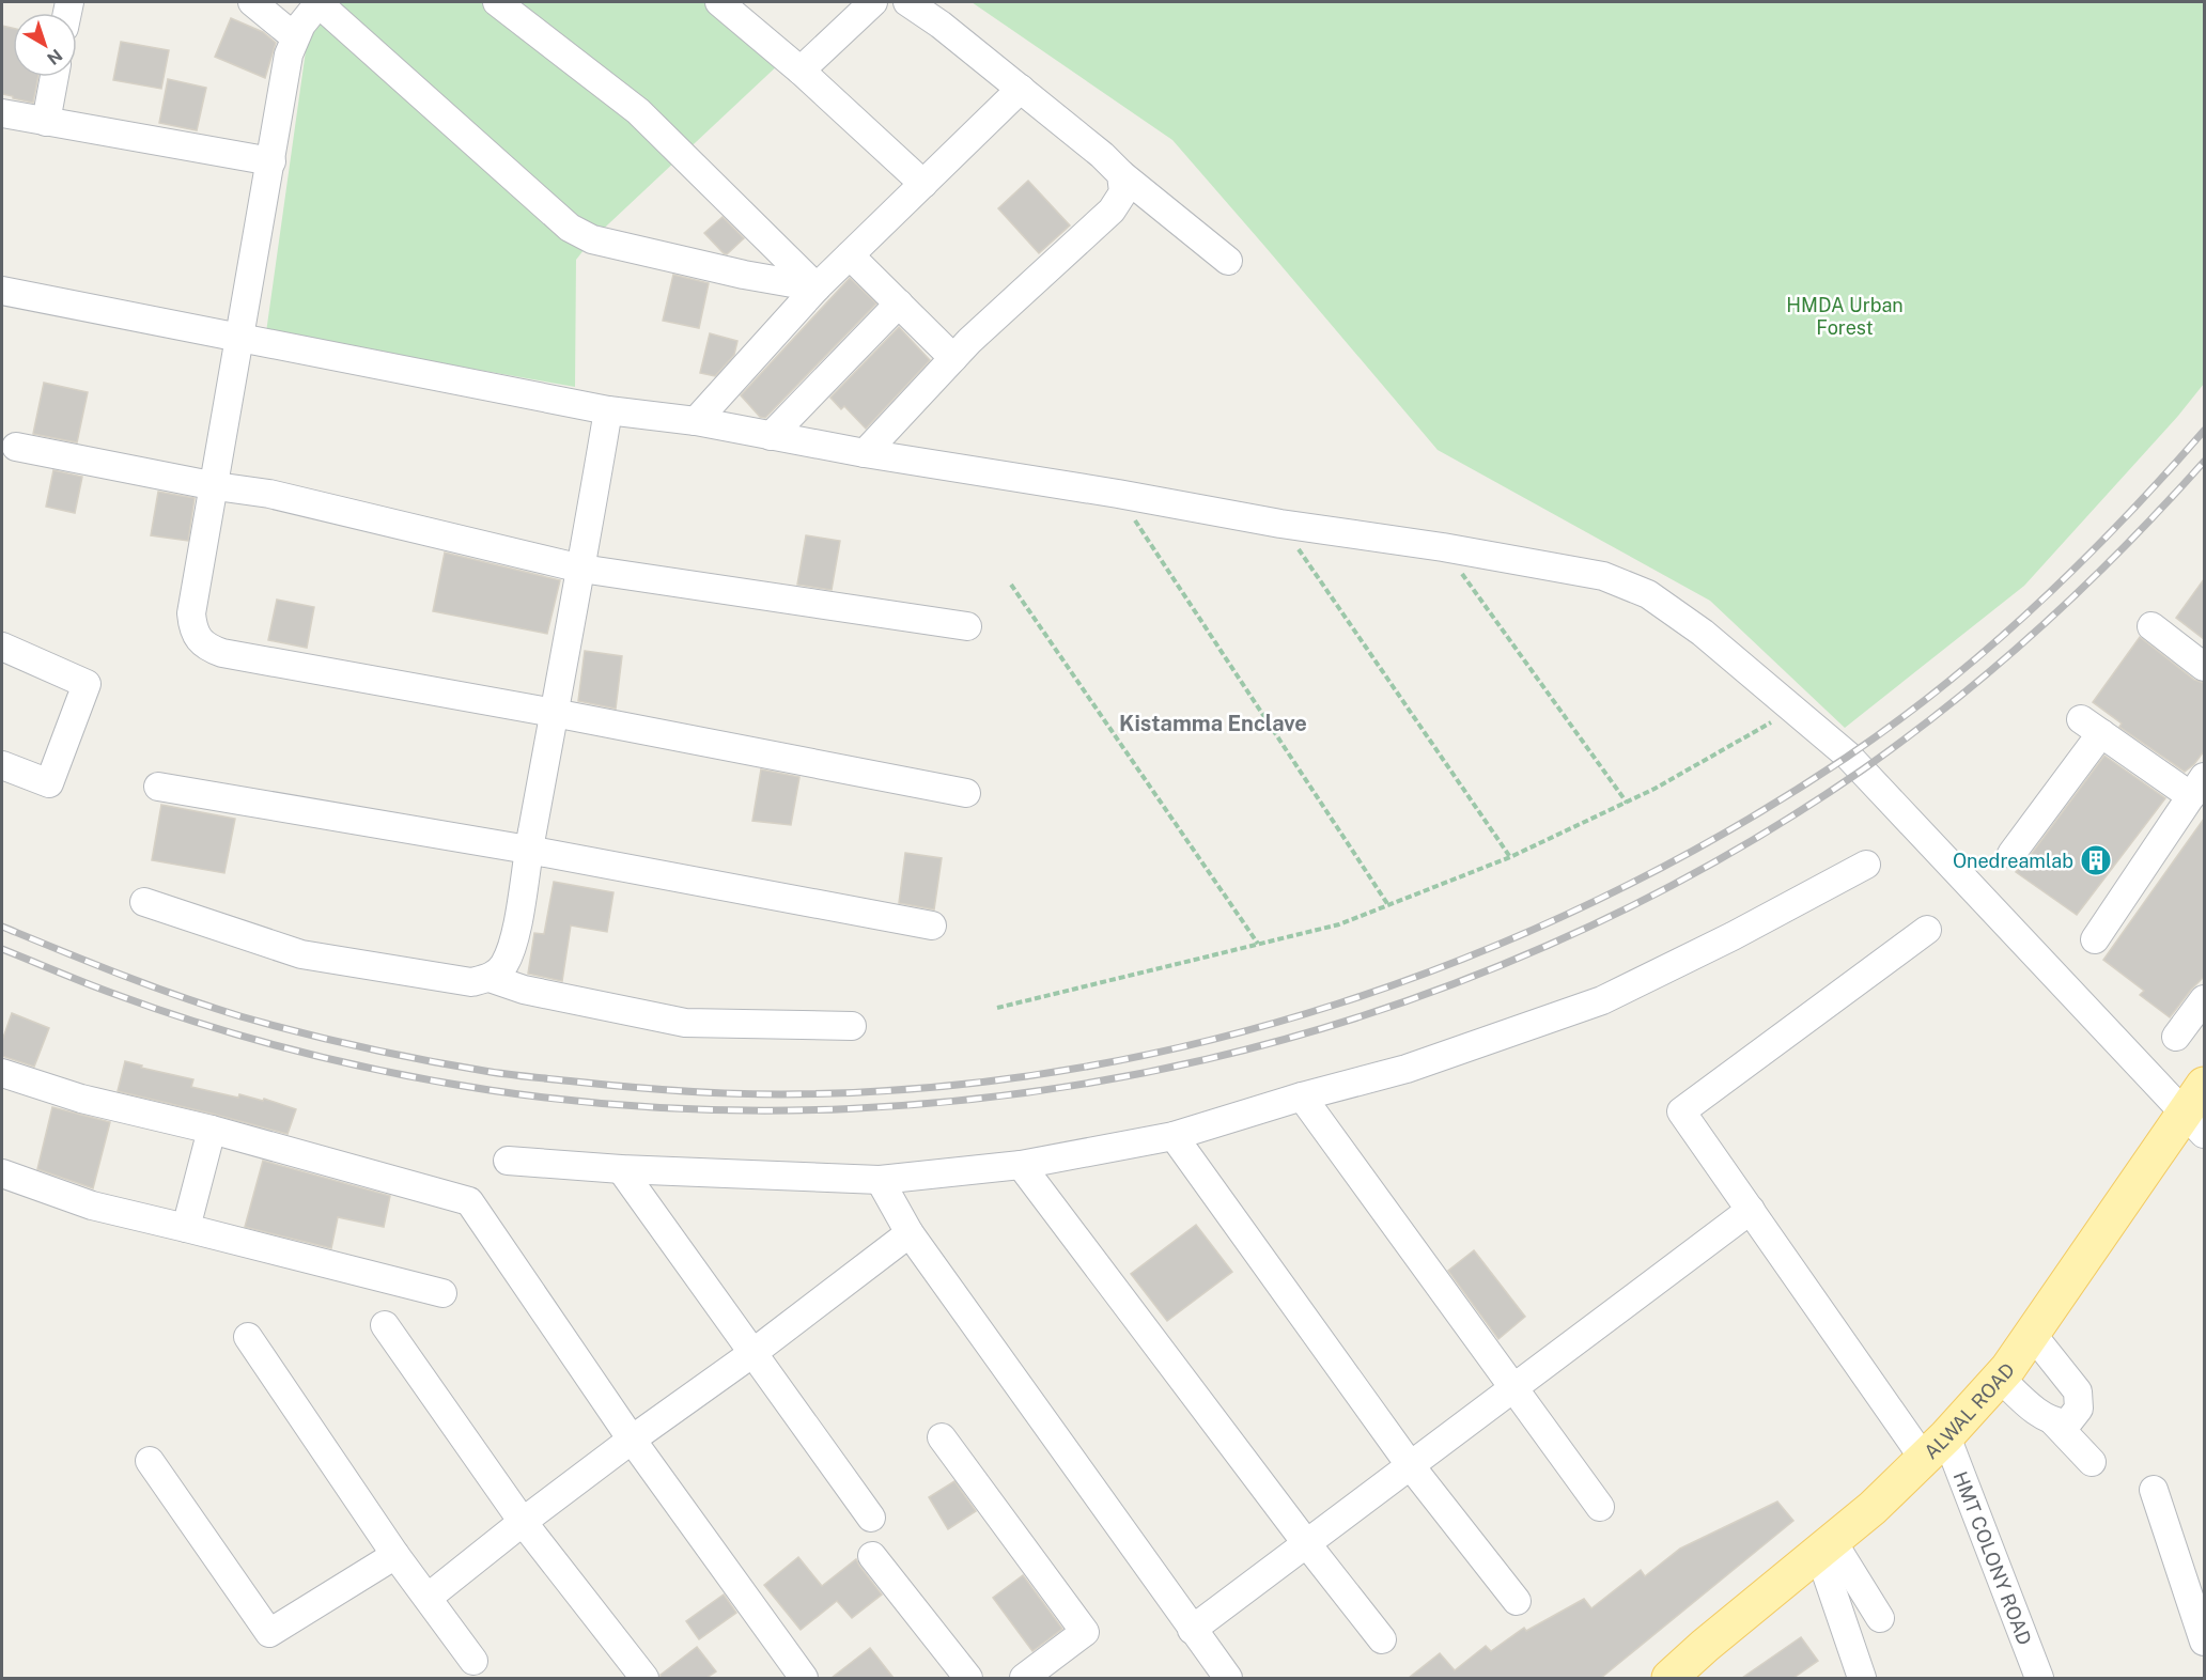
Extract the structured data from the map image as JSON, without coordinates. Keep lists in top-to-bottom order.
{
  "streets": {
    "main road": ["ALWAL ROAD"],
    "street": ["HMT COLONY ROAD"]
  },
  "crossings": [
    ["ALWAL ROAD", "HMT COLONY ROAD"]
  ],
  "districts": ["Kistamma Enclave"],
  "parks": ["HMDA Urban Forest"],
  "places": {
    "building": ["Onedreamlab"]
  },
  "north": "bottom right"
}
